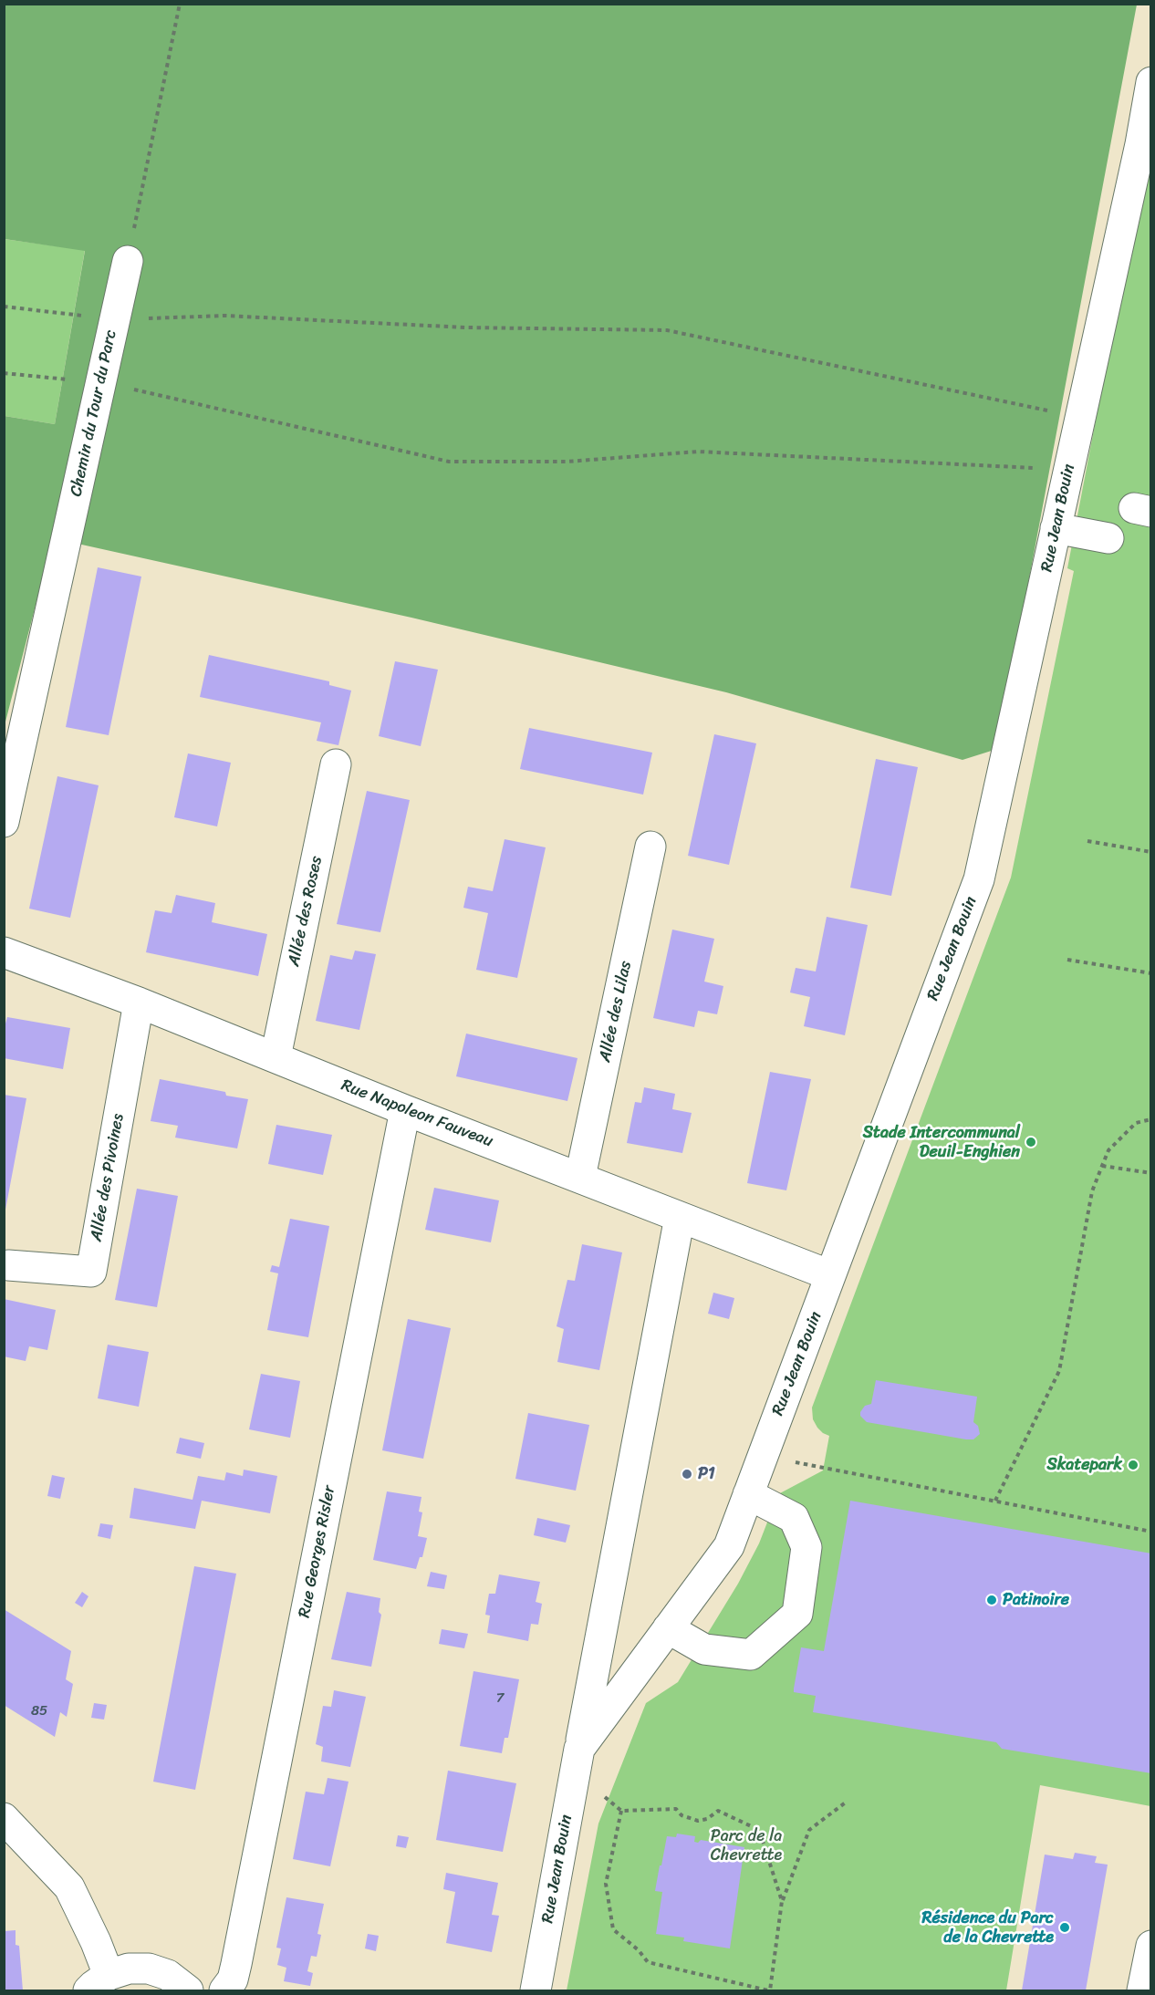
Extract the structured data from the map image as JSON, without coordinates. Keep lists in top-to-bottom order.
{
  "streets": {
    "street": [
      "Chemin du Tour du Parc",
      "Rue Jean Bouin",
      "Allée des Roses",
      "Allée des Lilas",
      "Rue Napoleon Fauveau",
      "Allée des Pivoines",
      "Rue Georges Risler"
    ]
  },
  "crossings": [
    ["Rue Jean Bouin", "Rue Napoleon Fauveau"],
    ["Allée des Roses", "Rue Napoleon Fauveau"],
    ["Allée des Lilas", "Rue Napoleon Fauveau"],
    ["Rue Napoleon Fauveau", "Allée des Pivoines"],
    ["Rue Napoleon Fauveau", "Rue Georges Risler"]
  ],
  "parks": ["Parc de la Chevrette"],
  "places": [
    "Stade Intercommunal Deuil-Enghien",
    "Skatepark",
    "P1",
    "Patinoire",
    "Résidence du Parc de la Chevrette"
  ],
  "house_numbers": ["7", "85"]
}
